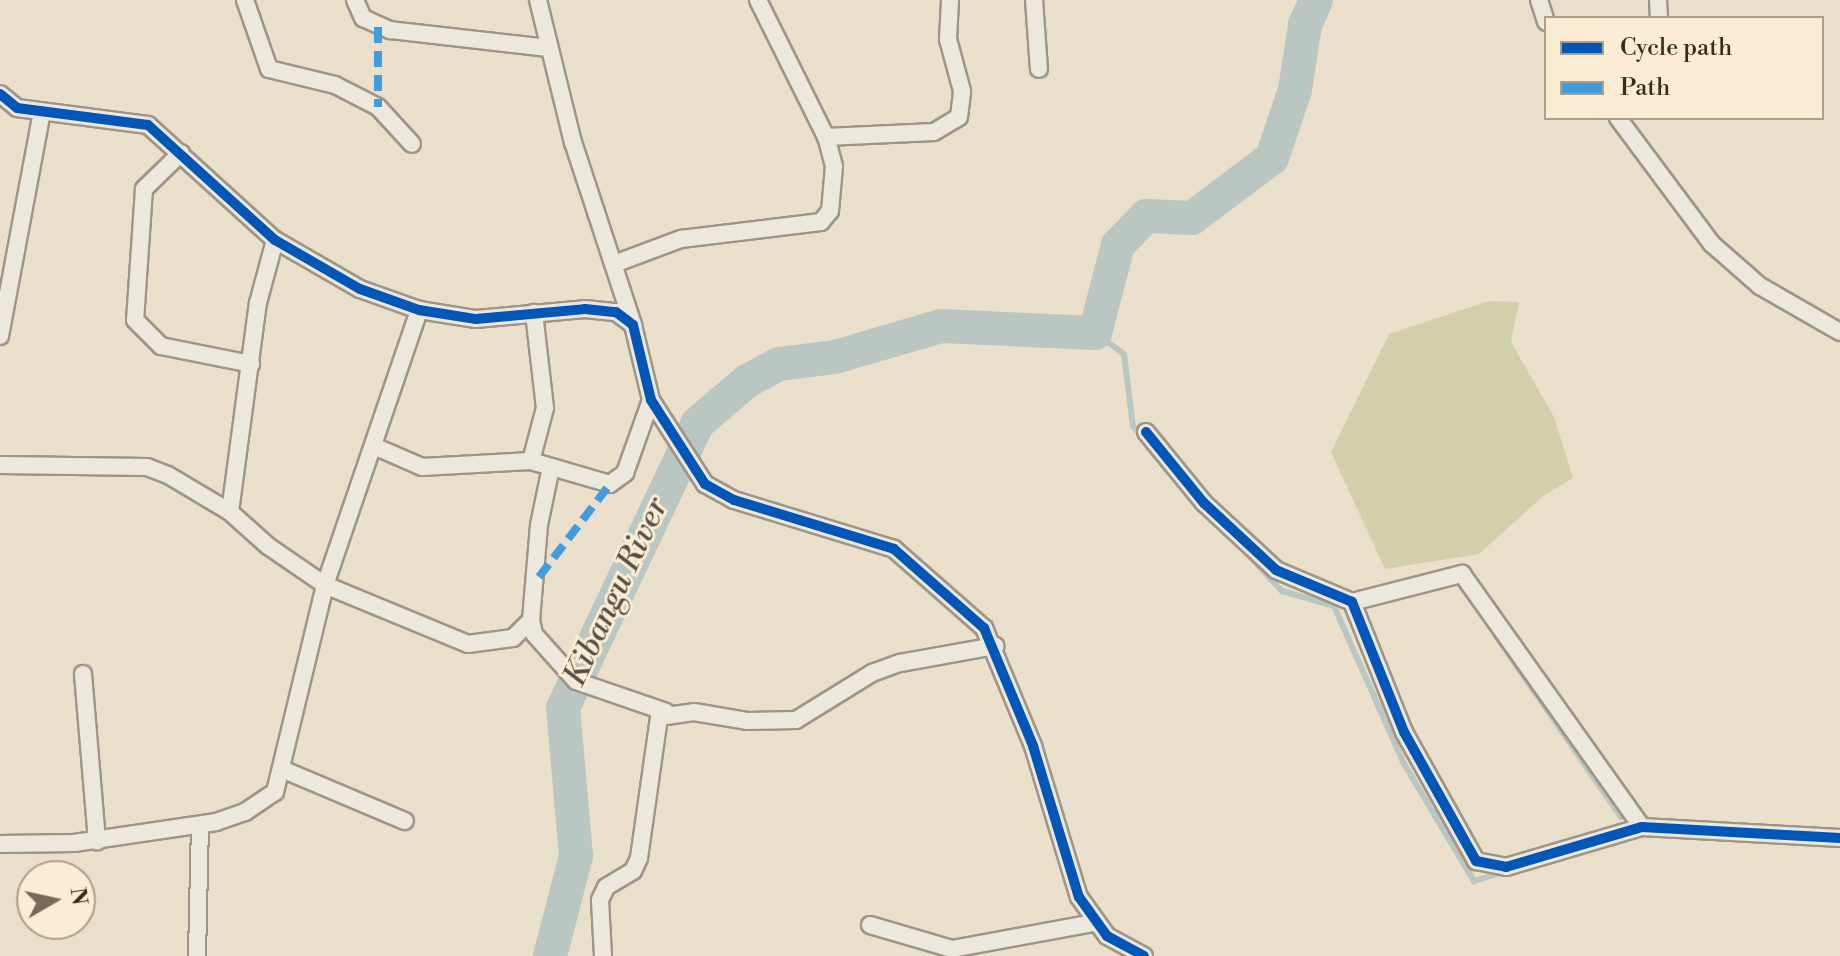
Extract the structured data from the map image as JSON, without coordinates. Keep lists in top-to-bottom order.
{
  "water": ["Kibangu River"],
  "legend": ["Cycle path", "Path"],
  "north": "right"
}
